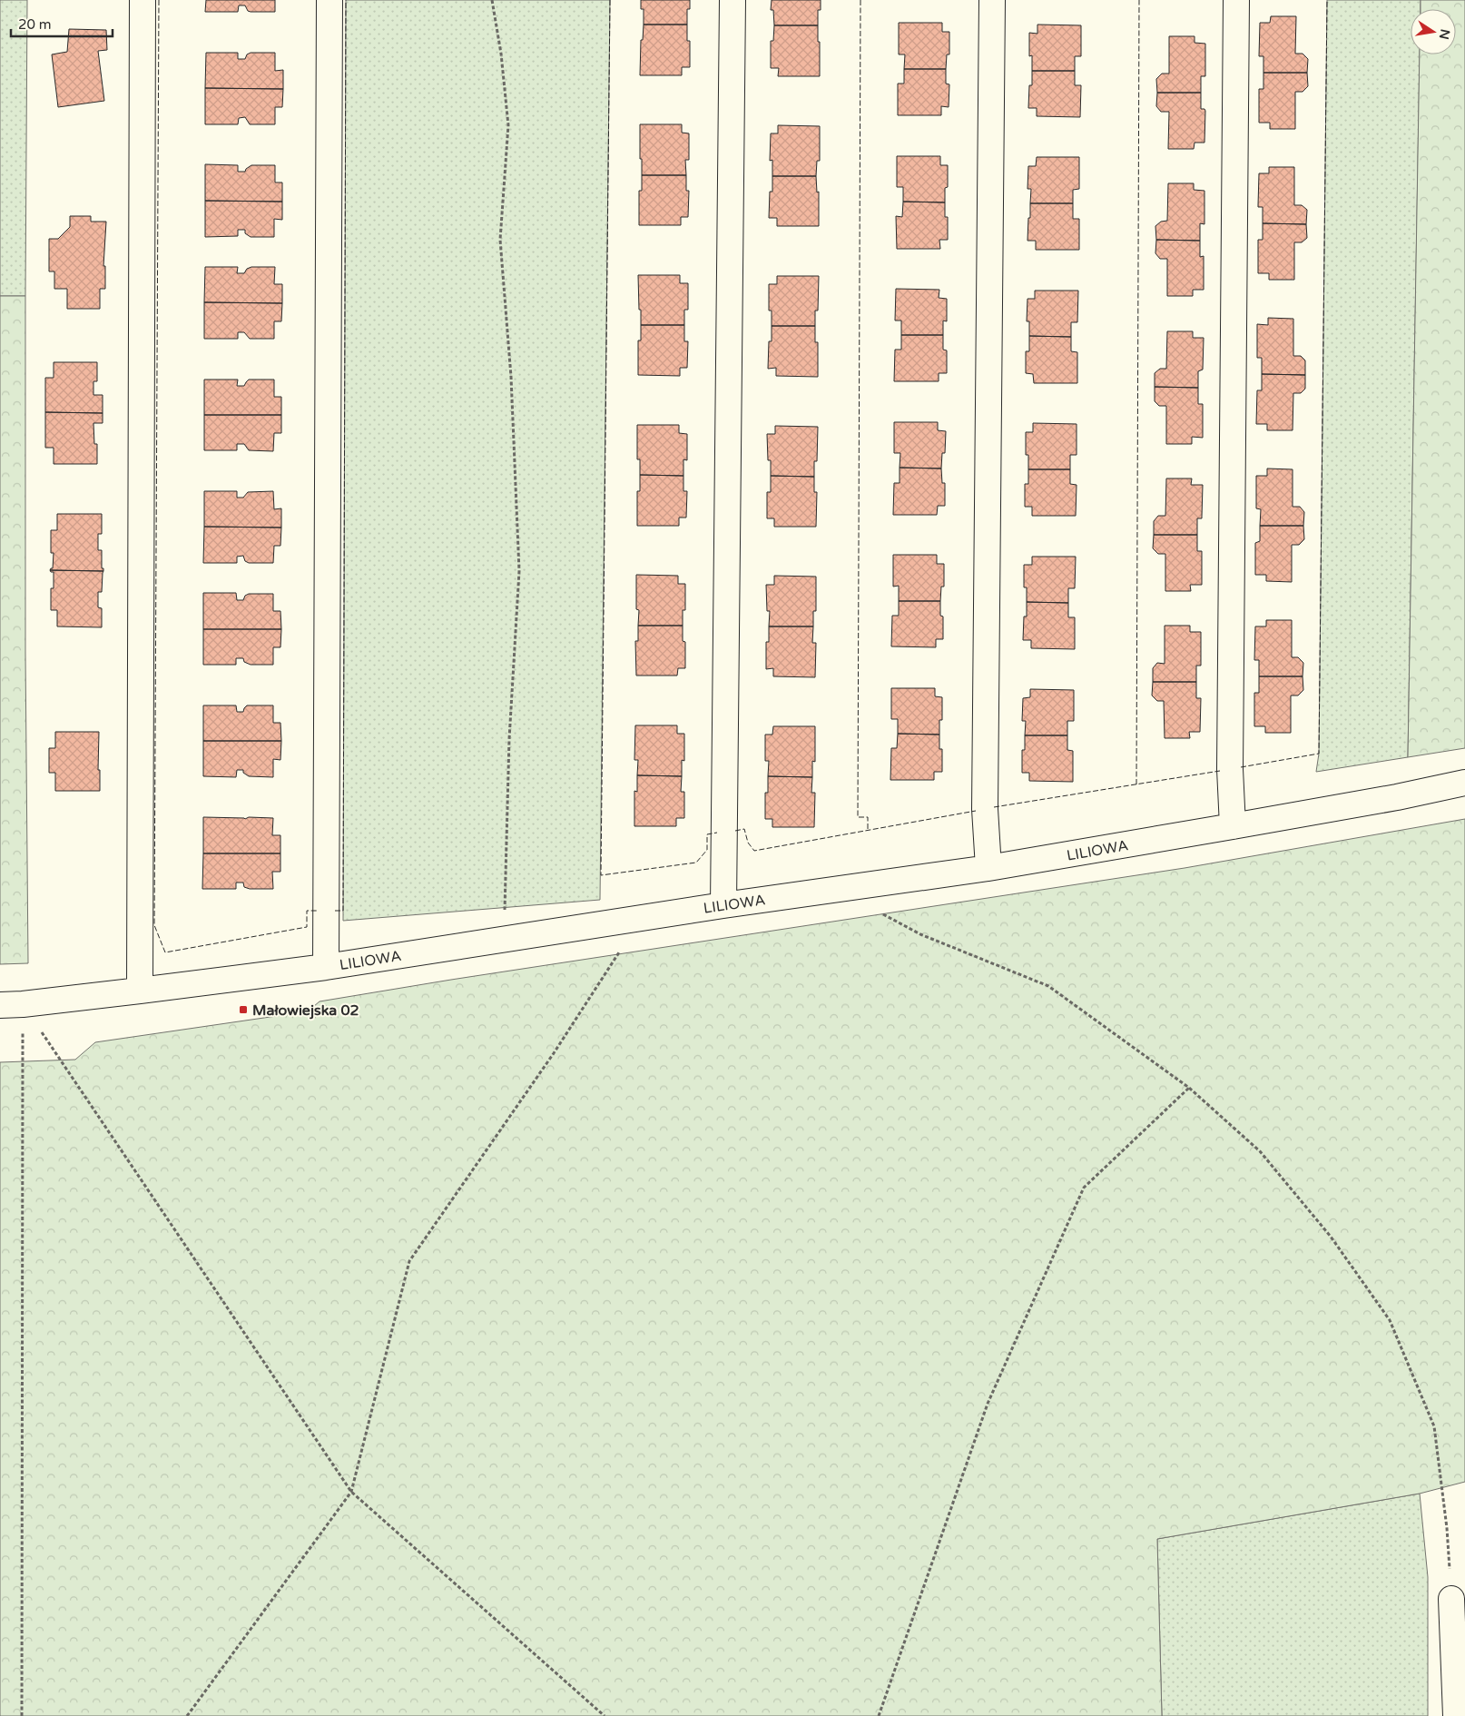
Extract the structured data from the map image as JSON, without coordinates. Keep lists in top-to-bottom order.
{
  "streets": {
    "street": ["LILIOWA"]
  },
  "places": {
    "transit": ["Małowiejska 02"]
  },
  "scale_bar": "20 m",
  "north": "right"
}
